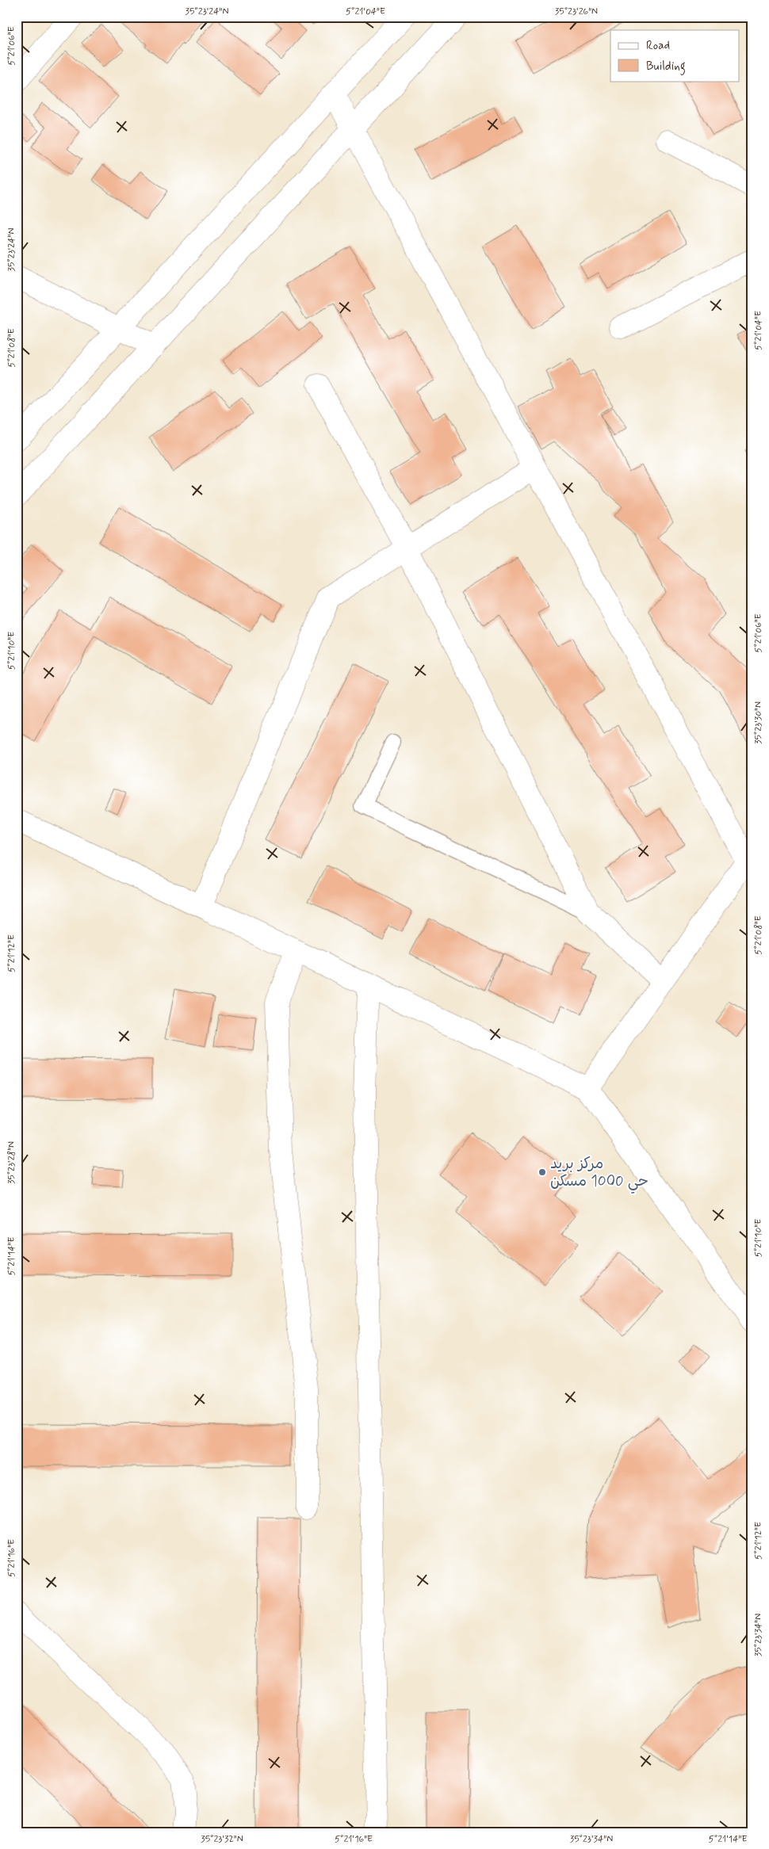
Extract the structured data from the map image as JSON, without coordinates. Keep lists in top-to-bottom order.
{
  "places": ["مركز بريد حي 1000 مسكن"],
  "legend": ["Road", "Building"],
  "coordinates": [
    "35°23'24\"N",
    "5°21'04\"E",
    "35°23'26\"N",
    "5°21'06\"E",
    "5°21'08\"E",
    "5°21'10\"E",
    "35°23'30\"N",
    "5°21'12\"E",
    "35°23'28\"N",
    "5°21'14\"E",
    "5°21'16\"E",
    "35°23'34\"N",
    "35°23'32\"N"
  ]
}
